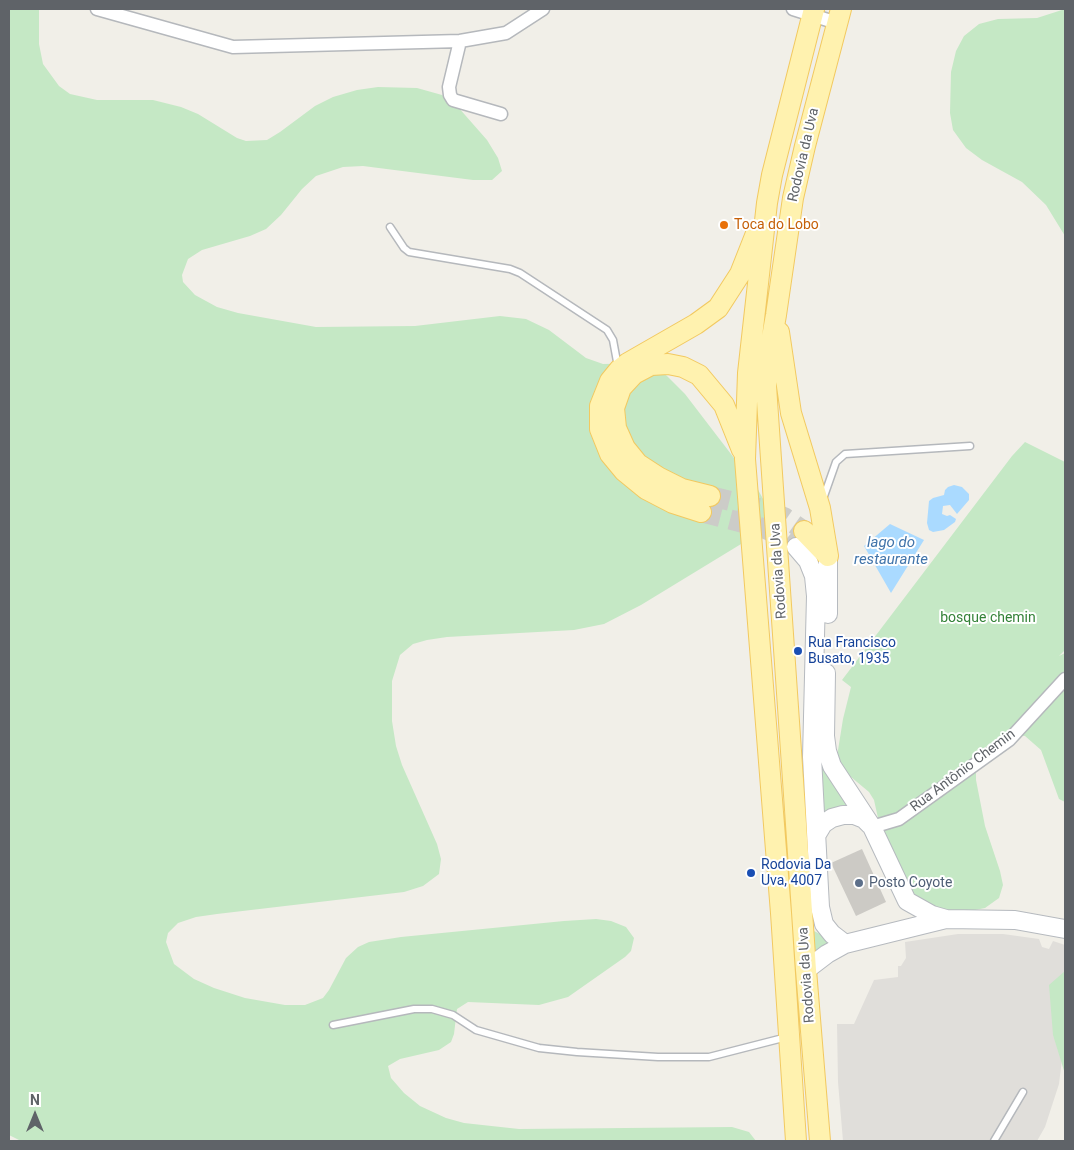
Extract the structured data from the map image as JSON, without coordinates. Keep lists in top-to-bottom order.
{
  "streets": {
    "main road": ["Rodovia da Uva"],
    "street": ["Rua Antônio Chemin"]
  },
  "water": ["lago do restaurante"],
  "parks": ["bosque chemin"],
  "places": [
    "Toca do Lobo",
    "Rua Francisco Busato, 1935",
    "Rodovia Da Uva, 4007",
    "Posto Coyote"
  ],
  "north": "top"
}
